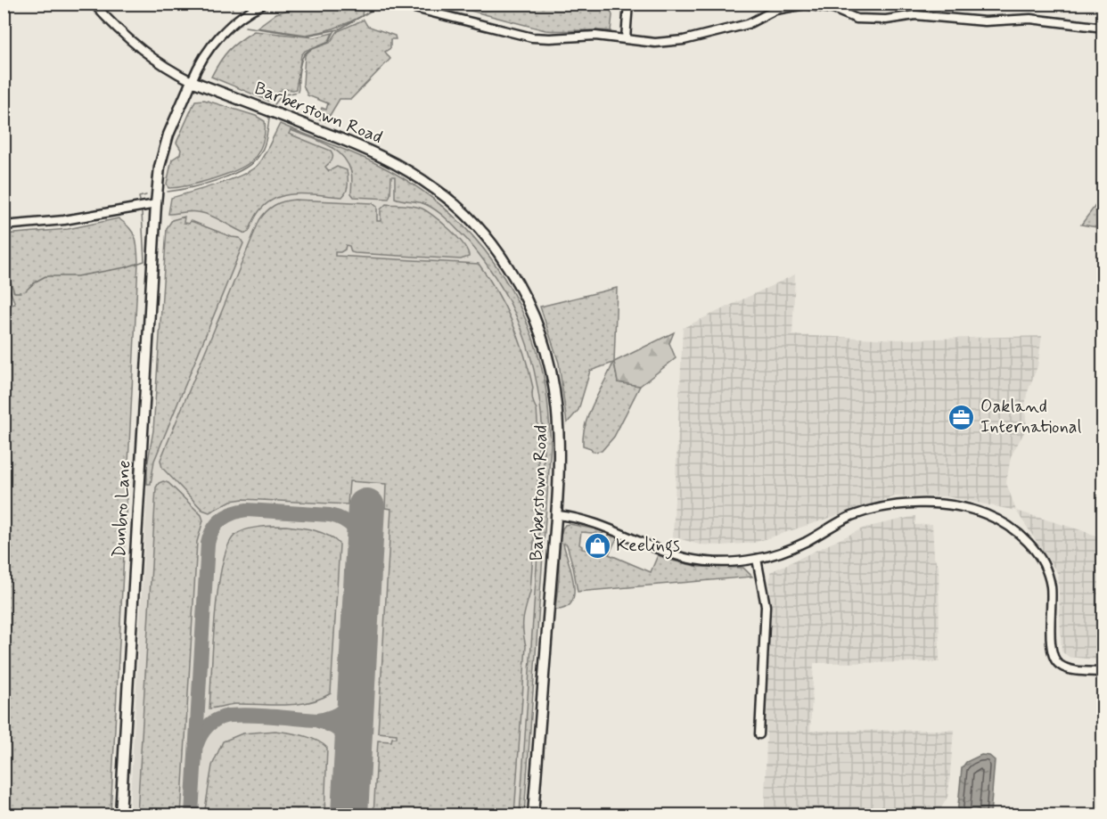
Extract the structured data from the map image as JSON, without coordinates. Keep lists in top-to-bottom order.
{
  "streets": {
    "main road": ["Barberstown Road", "Dunbro Lane"]
  },
  "crossings": [
    ["Barberstown Road", "Dunbro Lane"]
  ],
  "places": {
    "office": ["Oakland International"],
    "shop": ["Keelings"]
  }
}
